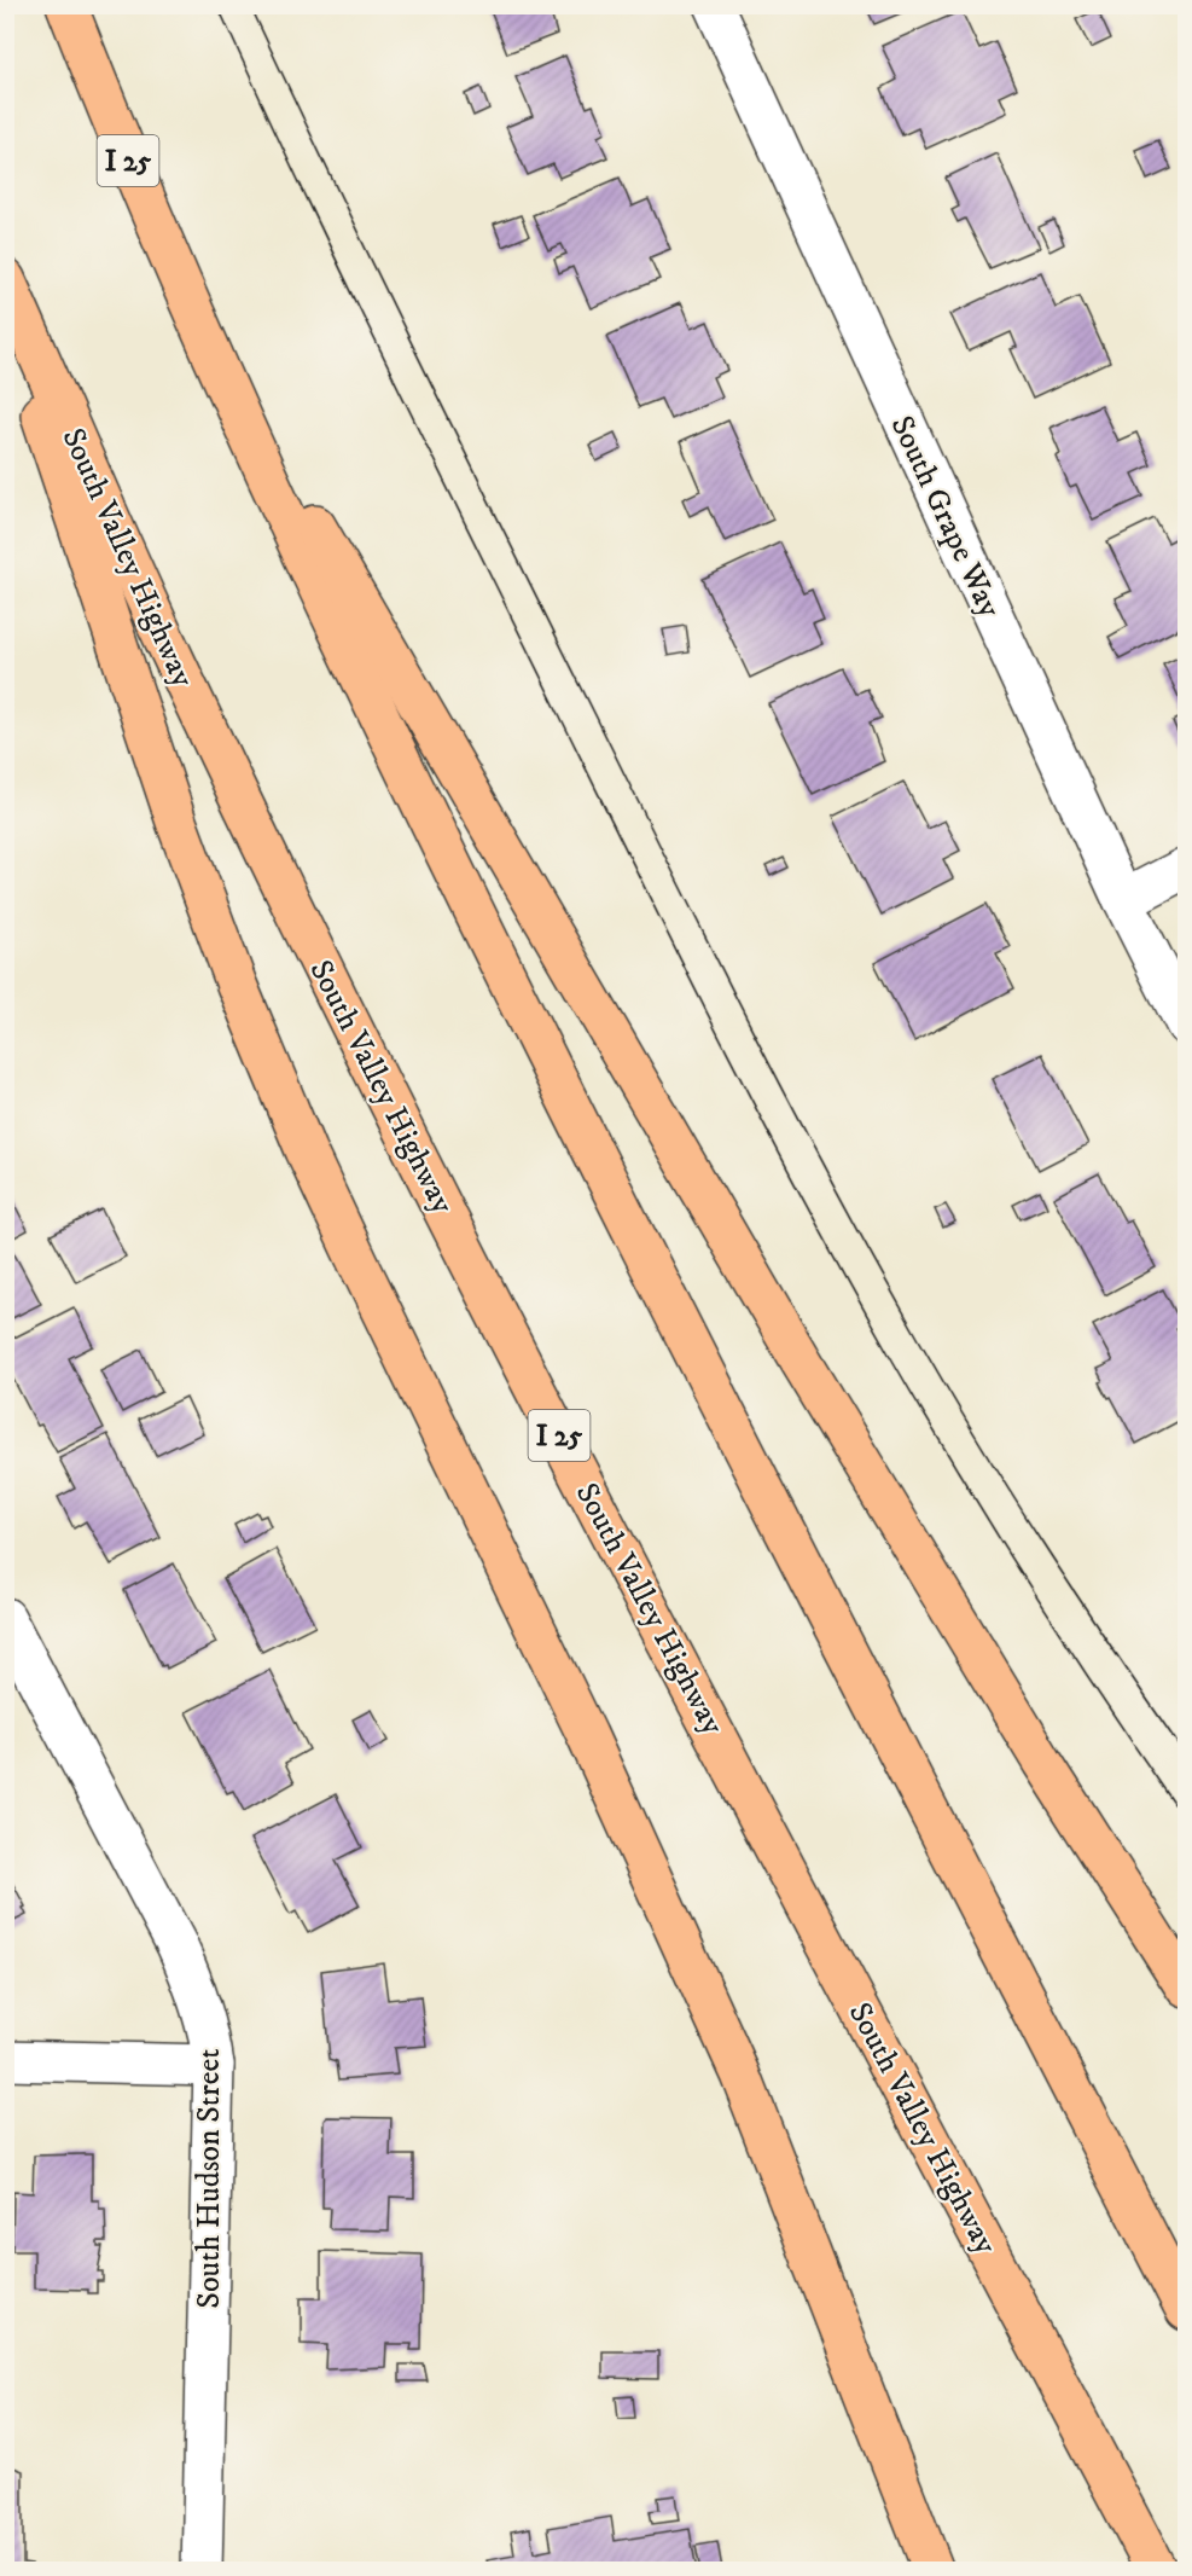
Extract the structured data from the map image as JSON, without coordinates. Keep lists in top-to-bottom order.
{
  "streets": {
    "highway": ["I 25", "South Valley Highway"],
    "street": ["South Grape Way", "South Hudson Street"]
  }
}
